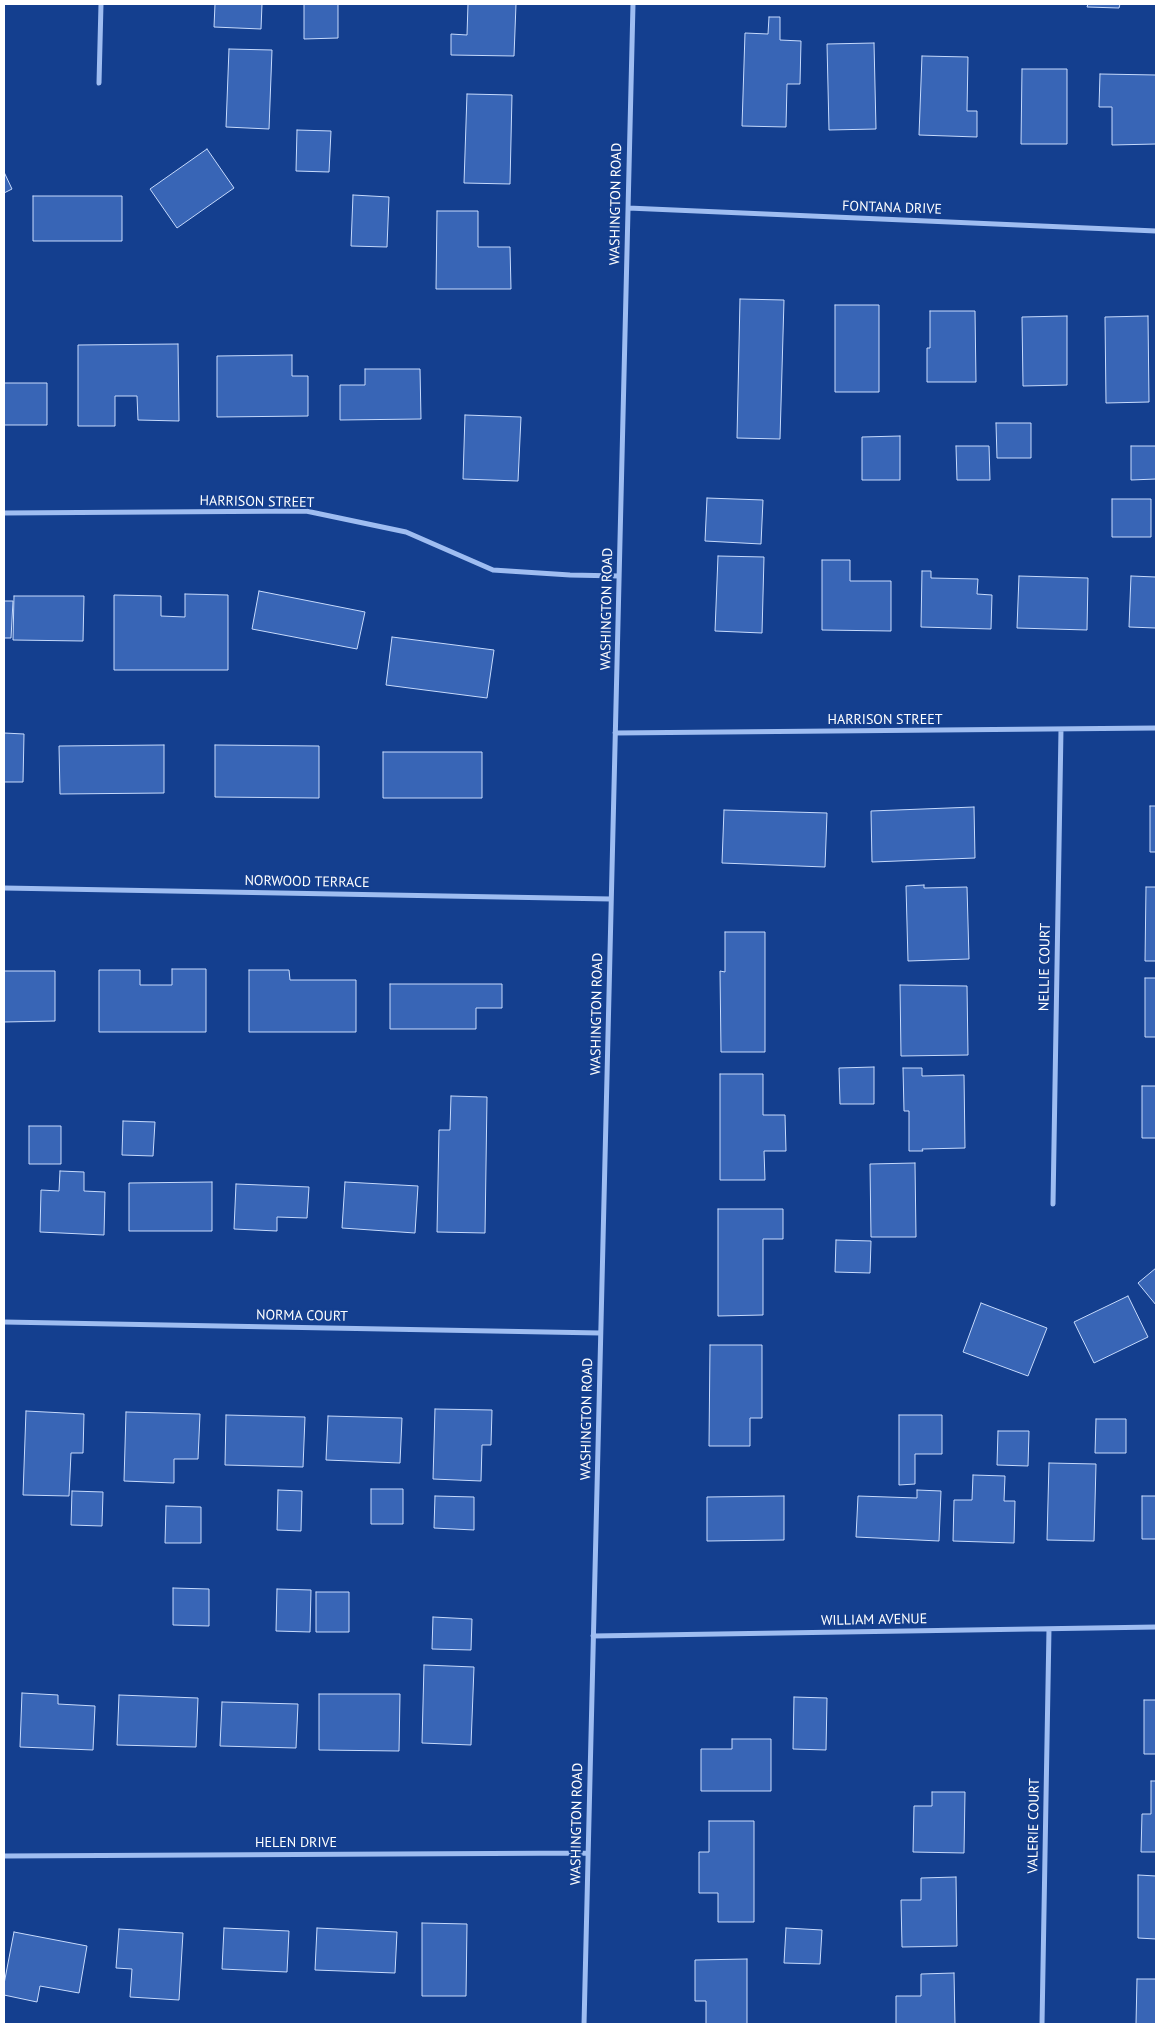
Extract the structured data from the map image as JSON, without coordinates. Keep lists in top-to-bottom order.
{
  "streets": {
    "street": [
      "WASHINGTON ROAD",
      "FONTANA DRIVE",
      "HARRISON STREET",
      "NORWOOD TERRACE",
      "NELLIE COURT",
      "NORMA COURT",
      "WILLIAM AVENUE",
      "VALERIE COURT",
      "HELEN DRIVE"
    ]
  },
  "crossings": [
    ["WASHINGTON ROAD", "FONTANA DRIVE"],
    ["WASHINGTON ROAD", "HARRISON STREET"],
    ["WASHINGTON ROAD", "NORWOOD TERRACE"],
    ["WASHINGTON ROAD", "NORMA COURT"],
    ["WASHINGTON ROAD", "WILLIAM AVENUE"],
    ["WASHINGTON ROAD", "HELEN DRIVE"],
    ["HARRISON STREET", "NELLIE COURT"],
    ["WILLIAM AVENUE", "VALERIE COURT"]
  ]
}
